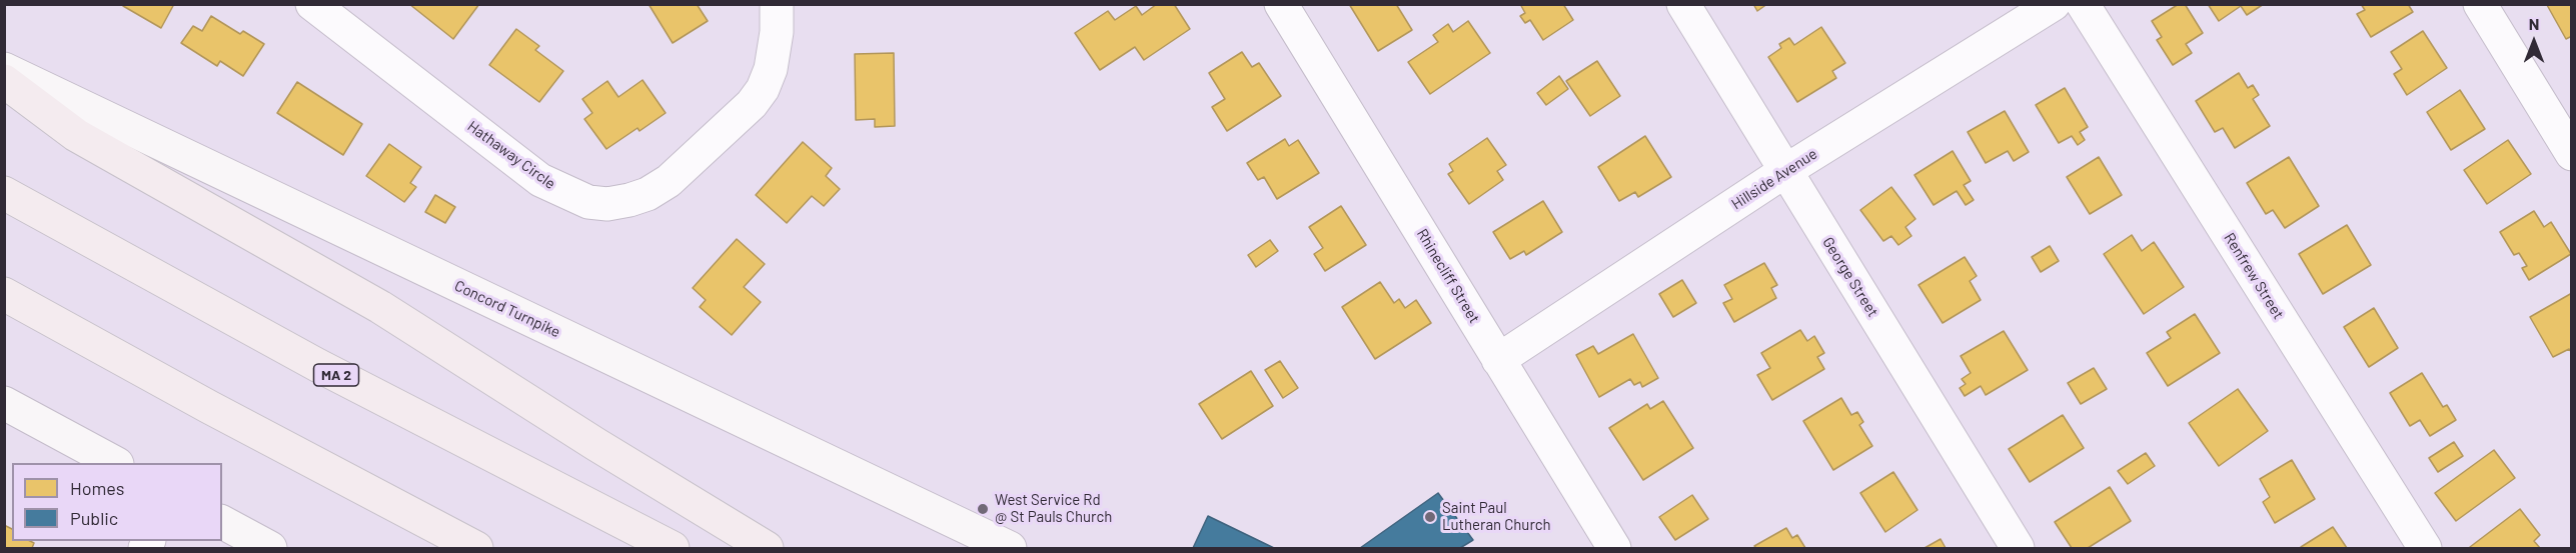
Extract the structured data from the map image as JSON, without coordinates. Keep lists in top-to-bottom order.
{
  "streets": {
    "highway": ["MA 2"],
    "main road": ["Concord Turnpike"],
    "street": [
      "Hathaway Circle",
      "Hillside Avenue",
      "Rhinecliff Street",
      "Renfrew Street",
      "George Street"
    ]
  },
  "crossings": [
    ["Hillside Avenue", "Rhinecliff Street"],
    ["Hillside Avenue", "George Street"]
  ],
  "places": ["West Service Rd @ St Pauls Church", "Saint Paul Lutheran Church"],
  "legend": ["Homes", "Public"],
  "north": "top"
}
